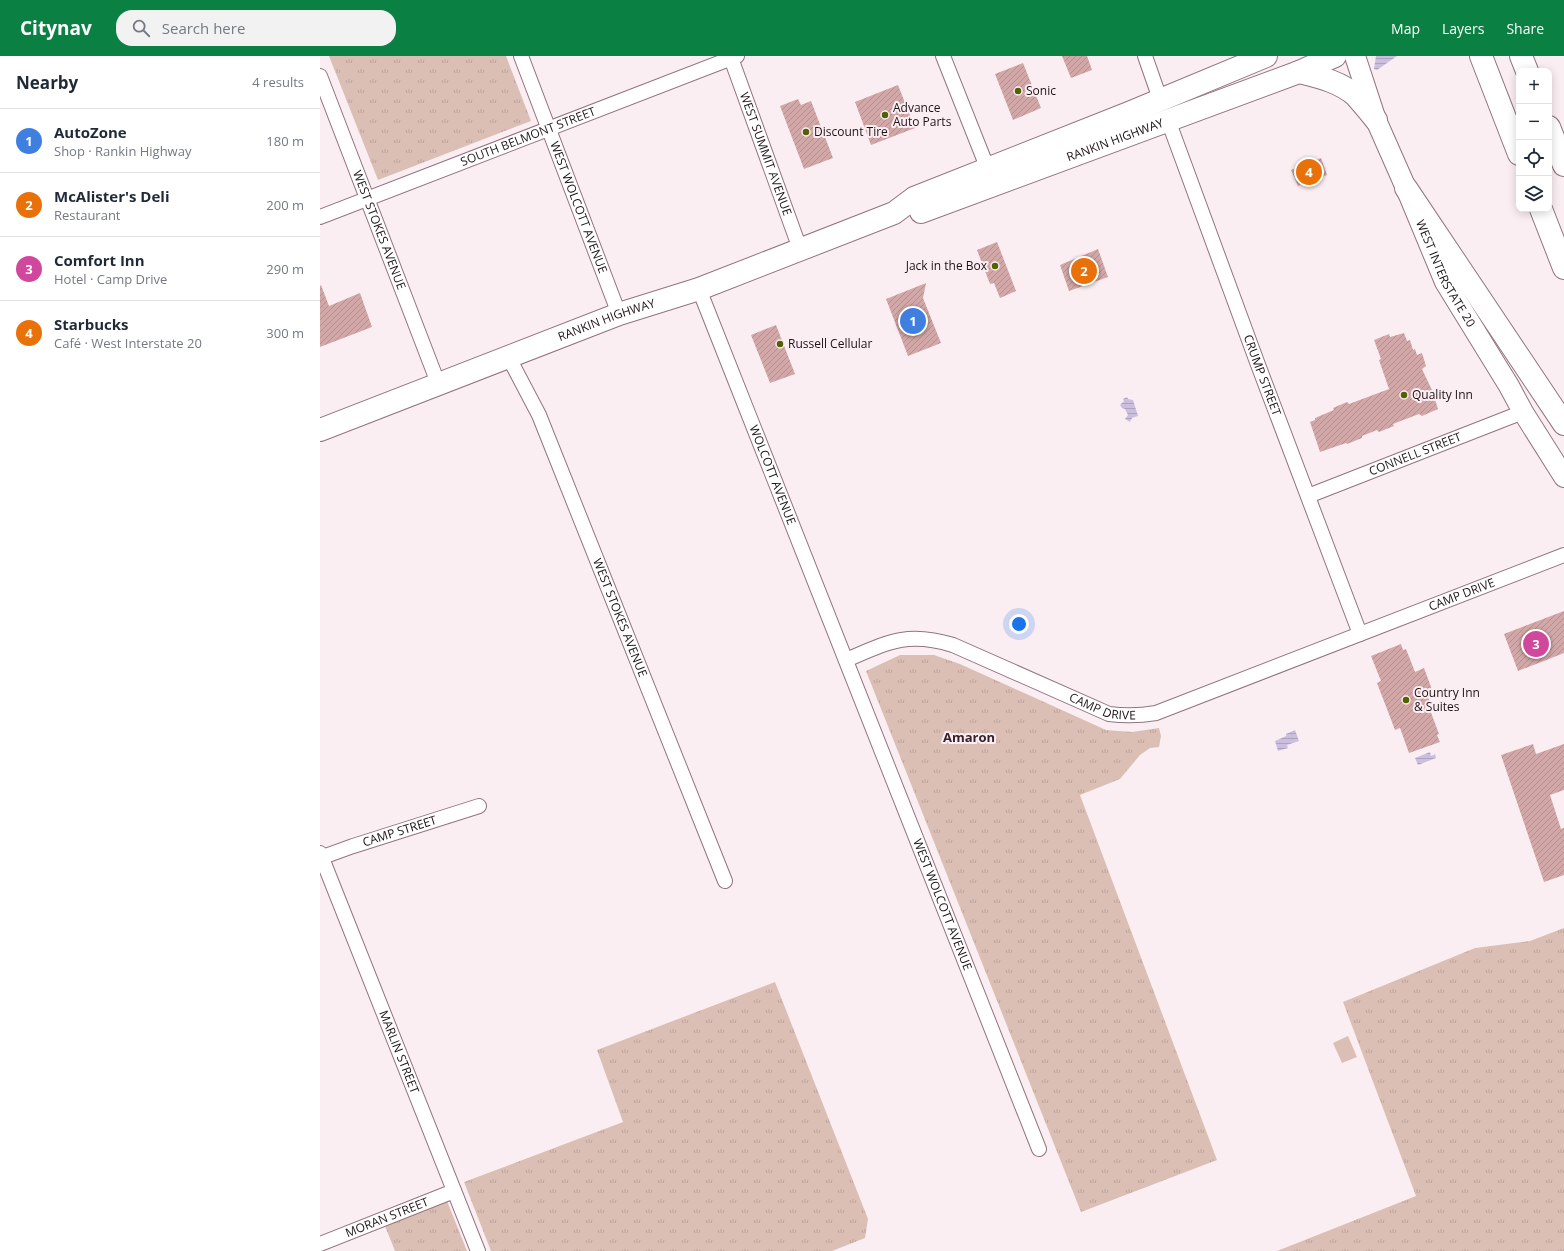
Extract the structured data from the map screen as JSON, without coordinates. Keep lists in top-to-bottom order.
{
  "streets": {
    "highway": ["RANKIN HIGHWAY"],
    "main road": ["WEST INTERSTATE 20"],
    "street": [
      "SOUTH BELMONT STREET",
      "WEST SUMMIT AVENUE",
      "WEST WOLCOTT AVENUE",
      "WEST STOKES AVENUE",
      "CRUMP STREET",
      "CONNELL STREET",
      "WOLCOTT AVENUE",
      "CAMP DRIVE",
      "CAMP STREET",
      "MARLIN STREET",
      "MORAN STREET"
    ]
  },
  "crossings": [
    ["SOUTH BELMONT STREET", "WEST SUMMIT AVENUE"],
    ["SOUTH BELMONT STREET", "WEST WOLCOTT AVENUE"],
    ["SOUTH BELMONT STREET", "WEST STOKES AVENUE"],
    ["RANKIN HIGHWAY", "WEST SUMMIT AVENUE"],
    ["RANKIN HIGHWAY", "WEST WOLCOTT AVENUE"],
    ["RANKIN HIGHWAY", "WEST STOKES AVENUE"],
    ["RANKIN HIGHWAY", "CRUMP STREET"],
    ["RANKIN HIGHWAY", "WOLCOTT AVENUE"],
    ["WEST WOLCOTT AVENUE", "WOLCOTT AVENUE"],
    ["WEST WOLCOTT AVENUE", "CAMP DRIVE"],
    ["WEST INTERSTATE 20", "CONNELL STREET"],
    ["CRUMP STREET", "CONNELL STREET"],
    ["CRUMP STREET", "CAMP DRIVE"],
    ["WOLCOTT AVENUE", "CAMP DRIVE"],
    ["CAMP STREET", "MARLIN STREET"],
    ["MARLIN STREET", "MORAN STREET"]
  ],
  "districts": ["Amaron"],
  "places": [
    "Sonic",
    "Advance Auto Parts",
    "Discount Tire",
    "Jack in the Box",
    "Russell Cellular",
    "Quality Inn",
    "Country Inn & Suites"
  ],
  "page": {
    "header": "Citynav",
    "search": "Search here",
    "nav": ["Map", "Layers", "Share"],
    "heading": ["Nearby", "4 results"],
    "map_buttons": ["+", "−"],
    "list": [
      {
        "mark": "1",
        "name": "AutoZone",
        "note": "Shop · Rankin Highway",
        "value": "180 m"
      },
      {
        "mark": "2",
        "name": "McAlister's Deli",
        "note": "Restaurant",
        "value": "200 m"
      },
      {
        "mark": "3",
        "name": "Comfort Inn",
        "note": "Hotel · Camp Drive",
        "value": "290 m"
      },
      {
        "mark": "4",
        "name": "Starbucks",
        "note": "Café · West Interstate 20",
        "value": "300 m"
      }
    ],
    "pins": [
      "4",
      "2",
      "1",
      "3"
    ]
  }
}
